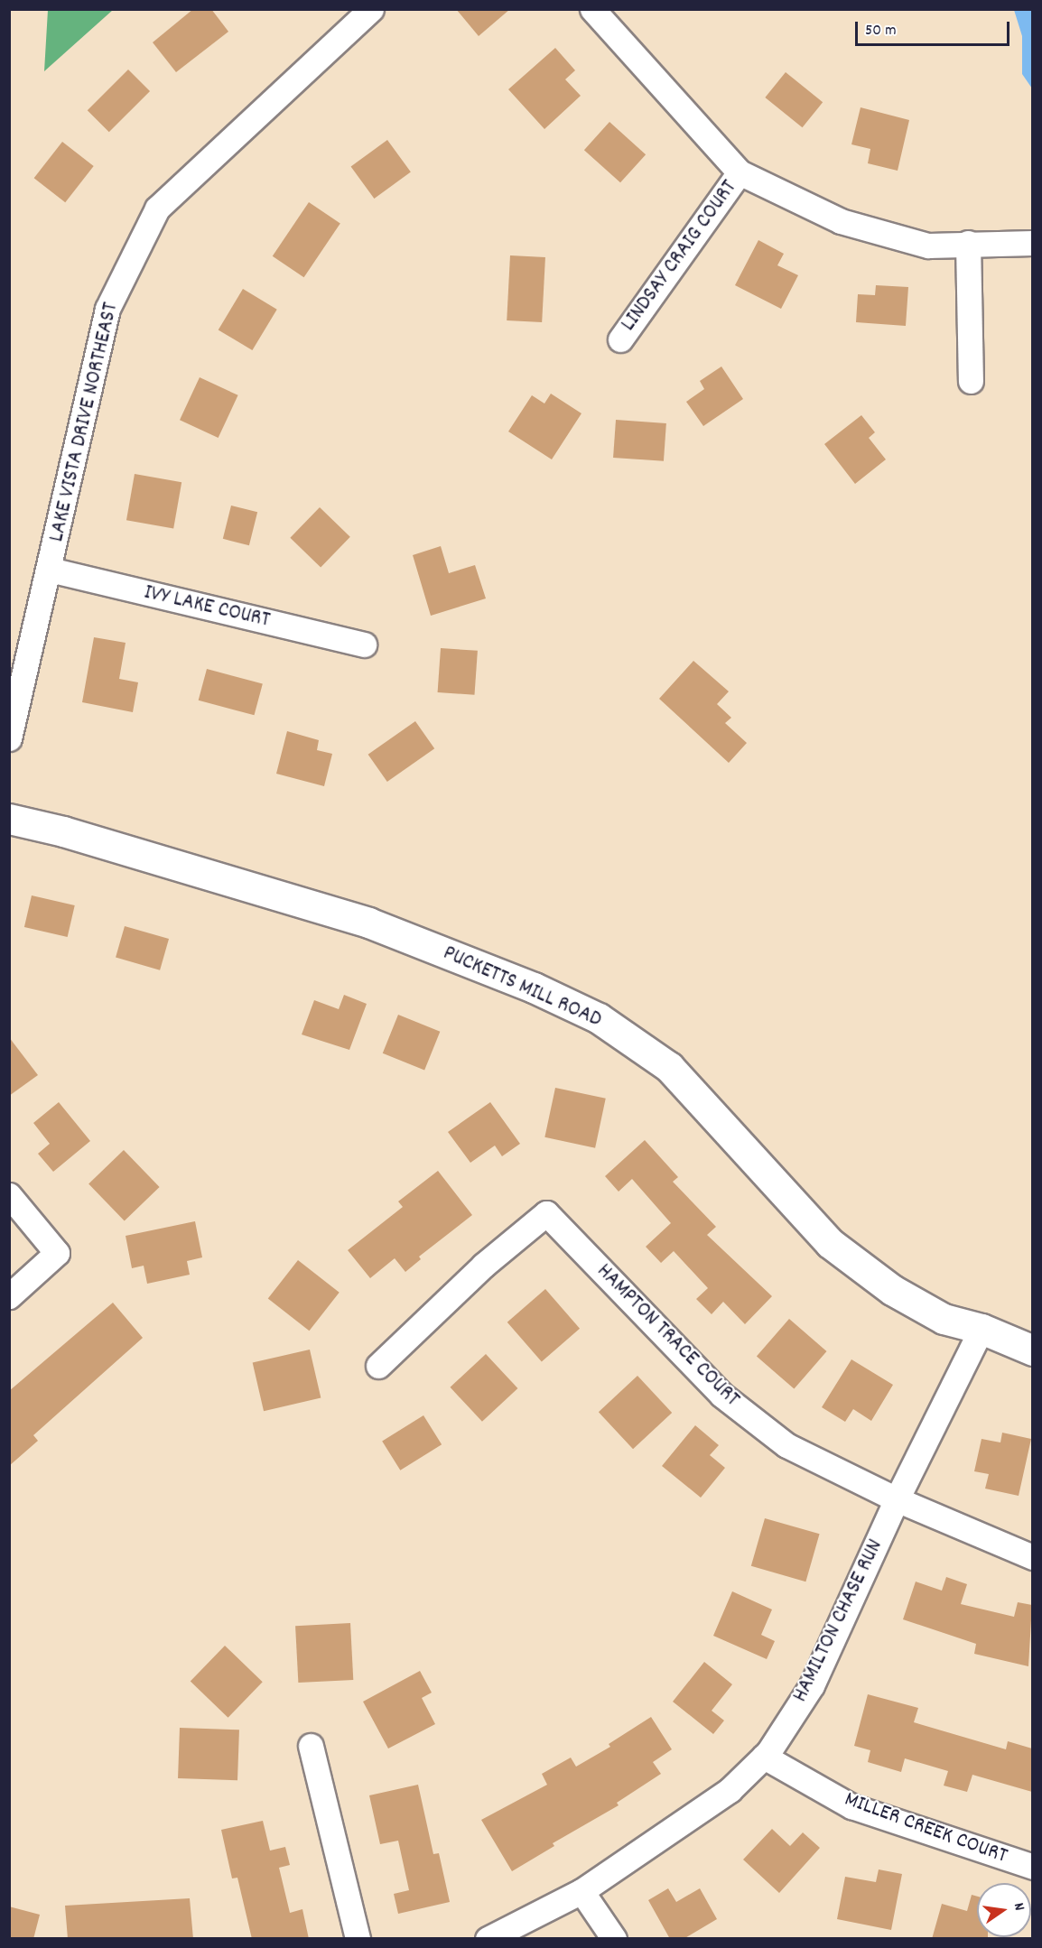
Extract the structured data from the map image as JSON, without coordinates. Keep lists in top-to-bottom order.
{
  "streets": {
    "street": [
      "LINDSAY CRAIG COURT",
      "LAKE VISTA DRIVE NORTHEAST",
      "IVY LAKE COURT",
      "PUCKETTS MILL ROAD",
      "HAMPTON TRACE COURT",
      "HAMILTON CHASE RUN",
      "MILLER CREEK COURT"
    ]
  },
  "crossings": [
    ["LAKE VISTA DRIVE NORTHEAST", "IVY LAKE COURT"],
    ["PUCKETTS MILL ROAD", "HAMILTON CHASE RUN"],
    ["HAMPTON TRACE COURT", "HAMILTON CHASE RUN"],
    ["HAMILTON CHASE RUN", "MILLER CREEK COURT"]
  ],
  "scale_bar": "50 m",
  "north": "right"
}
